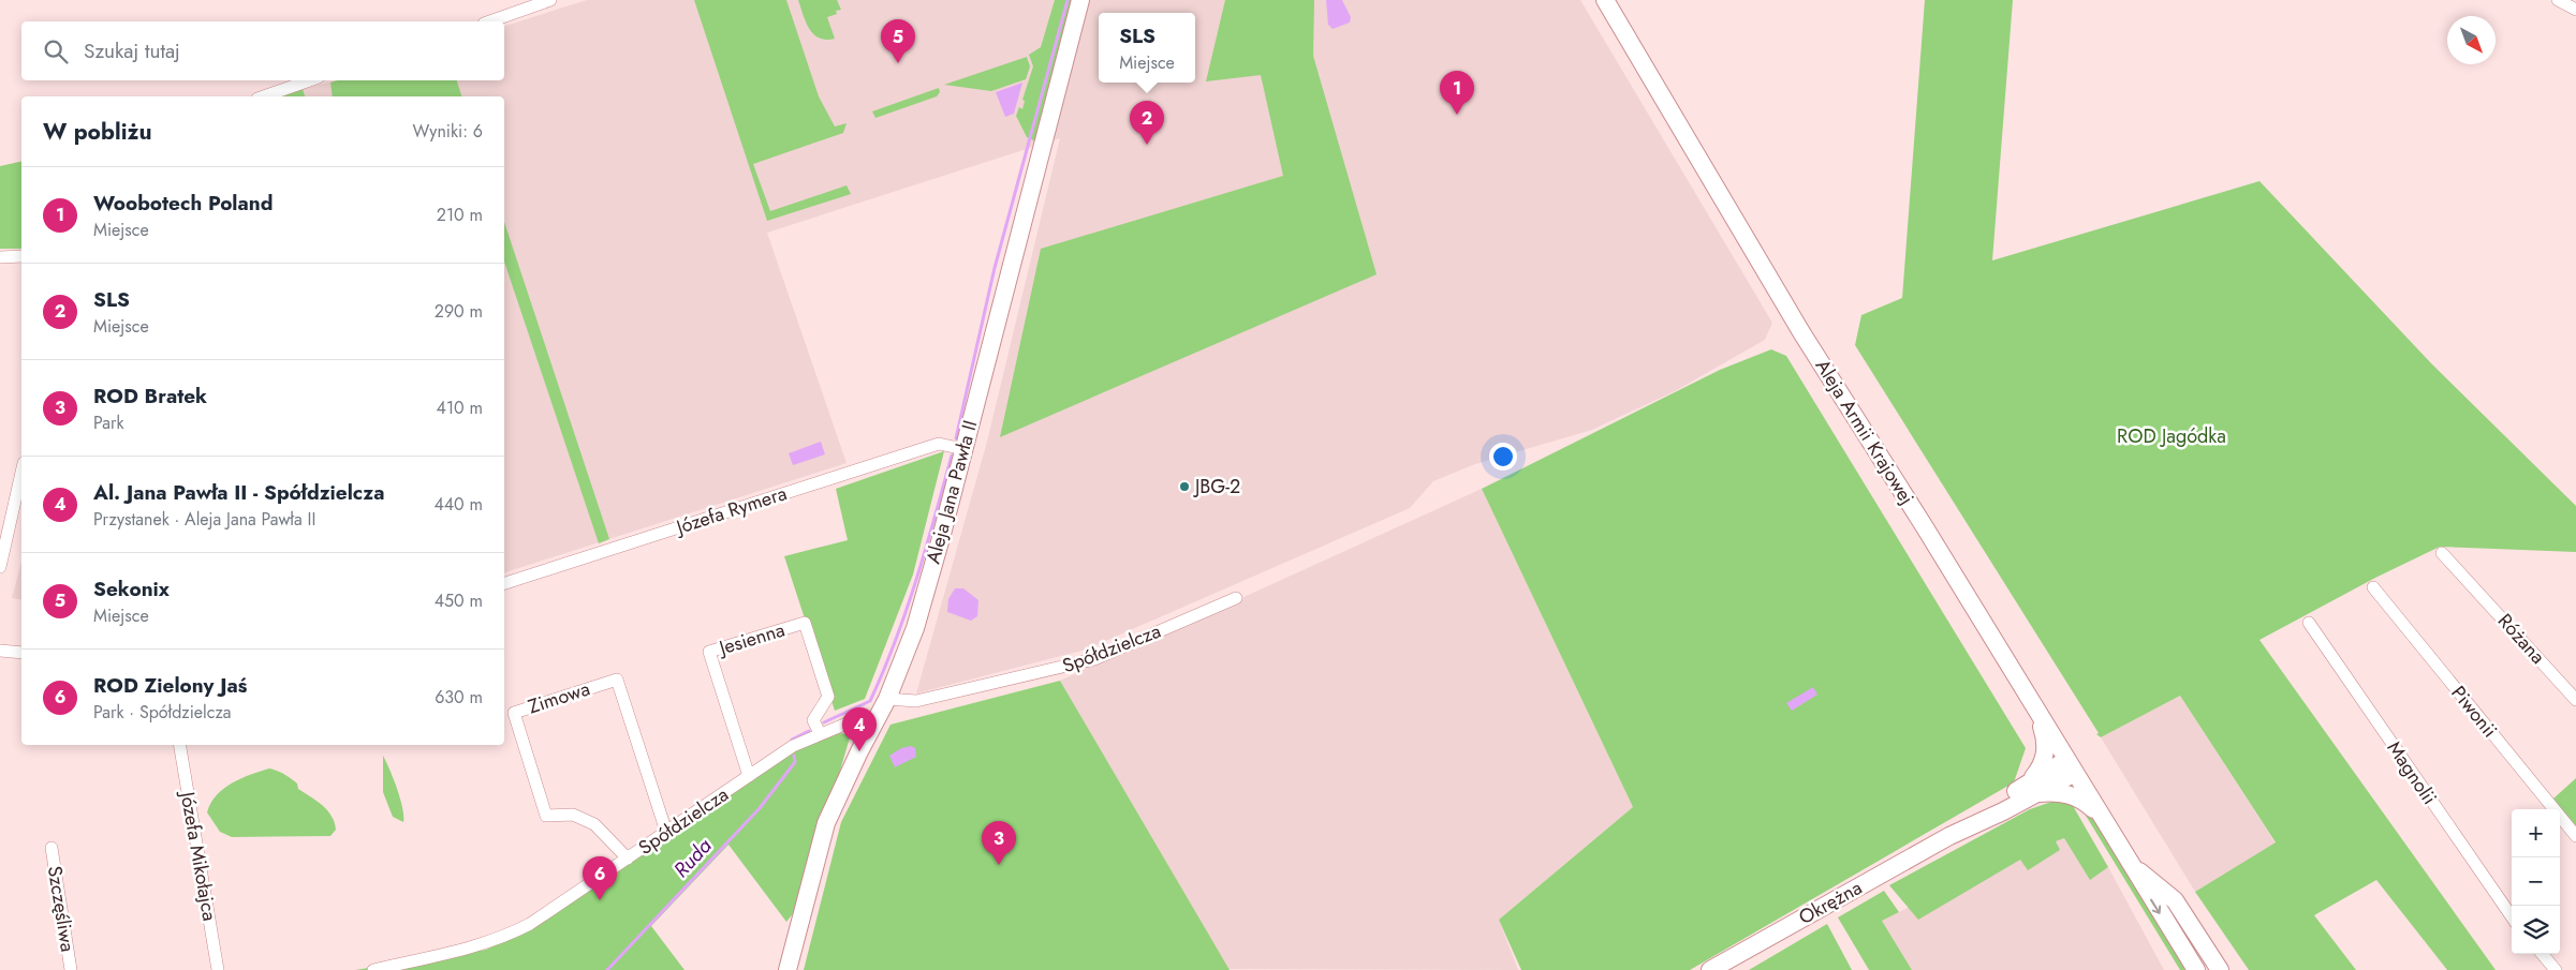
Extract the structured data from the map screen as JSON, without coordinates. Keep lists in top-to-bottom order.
{
  "streets": {
    "street": [
      "Aleja Armii Krajowej",
      "Aleja Jana Pawła II",
      "Józefa Rymera",
      "Jesienna",
      "Różana",
      "Spółdzielcza",
      "Zimowa",
      "Piwonii",
      "Magnolii",
      "Józefa Mikołajca",
      "Okrężna",
      "Szczęśliwa"
    ]
  },
  "crossings": [
    ["Aleja Armii Krajowej", "Okrężna"],
    ["Aleja Jana Pawła II", "Józefa Rymera"],
    ["Aleja Jana Pawła II", "Spółdzielcza"],
    ["Jesienna", "Spółdzielcza"],
    ["Spółdzielcza", "Zimowa"]
  ],
  "water": ["Ruda"],
  "parks": ["ROD Jagódka"],
  "places": ["JBG-2"],
  "north": "bottom right",
  "page": {
    "popup": ["SLS", "Miejsce"],
    "pins": [
      "5",
      "1",
      "2",
      "4",
      "3",
      "6"
    ],
    "search": "Szukaj tutaj",
    "heading": ["W pobliżu", "Wyniki: 6"],
    "list": [
      {
        "mark": "1",
        "name": "Woobotech Poland",
        "note": "Miejsce",
        "value": "210 m"
      },
      {
        "mark": "2",
        "name": "SLS",
        "note": "Miejsce",
        "value": "290 m"
      },
      {
        "mark": "3",
        "name": "ROD Bratek",
        "note": "Park",
        "value": "410 m"
      },
      {
        "mark": "4",
        "name": "Al. Jana Pawła II - Spółdzielcza",
        "note": "Przystanek · Aleja Jana Pawła II",
        "value": "440 m"
      },
      {
        "mark": "5",
        "name": "Sekonix",
        "note": "Miejsce",
        "value": "450 m"
      },
      {
        "mark": "6",
        "name": "ROD Zielony Jaś",
        "note": "Park · Spółdzielcza",
        "value": "630 m"
      }
    ],
    "map_buttons": ["+", "−"]
  }
}
